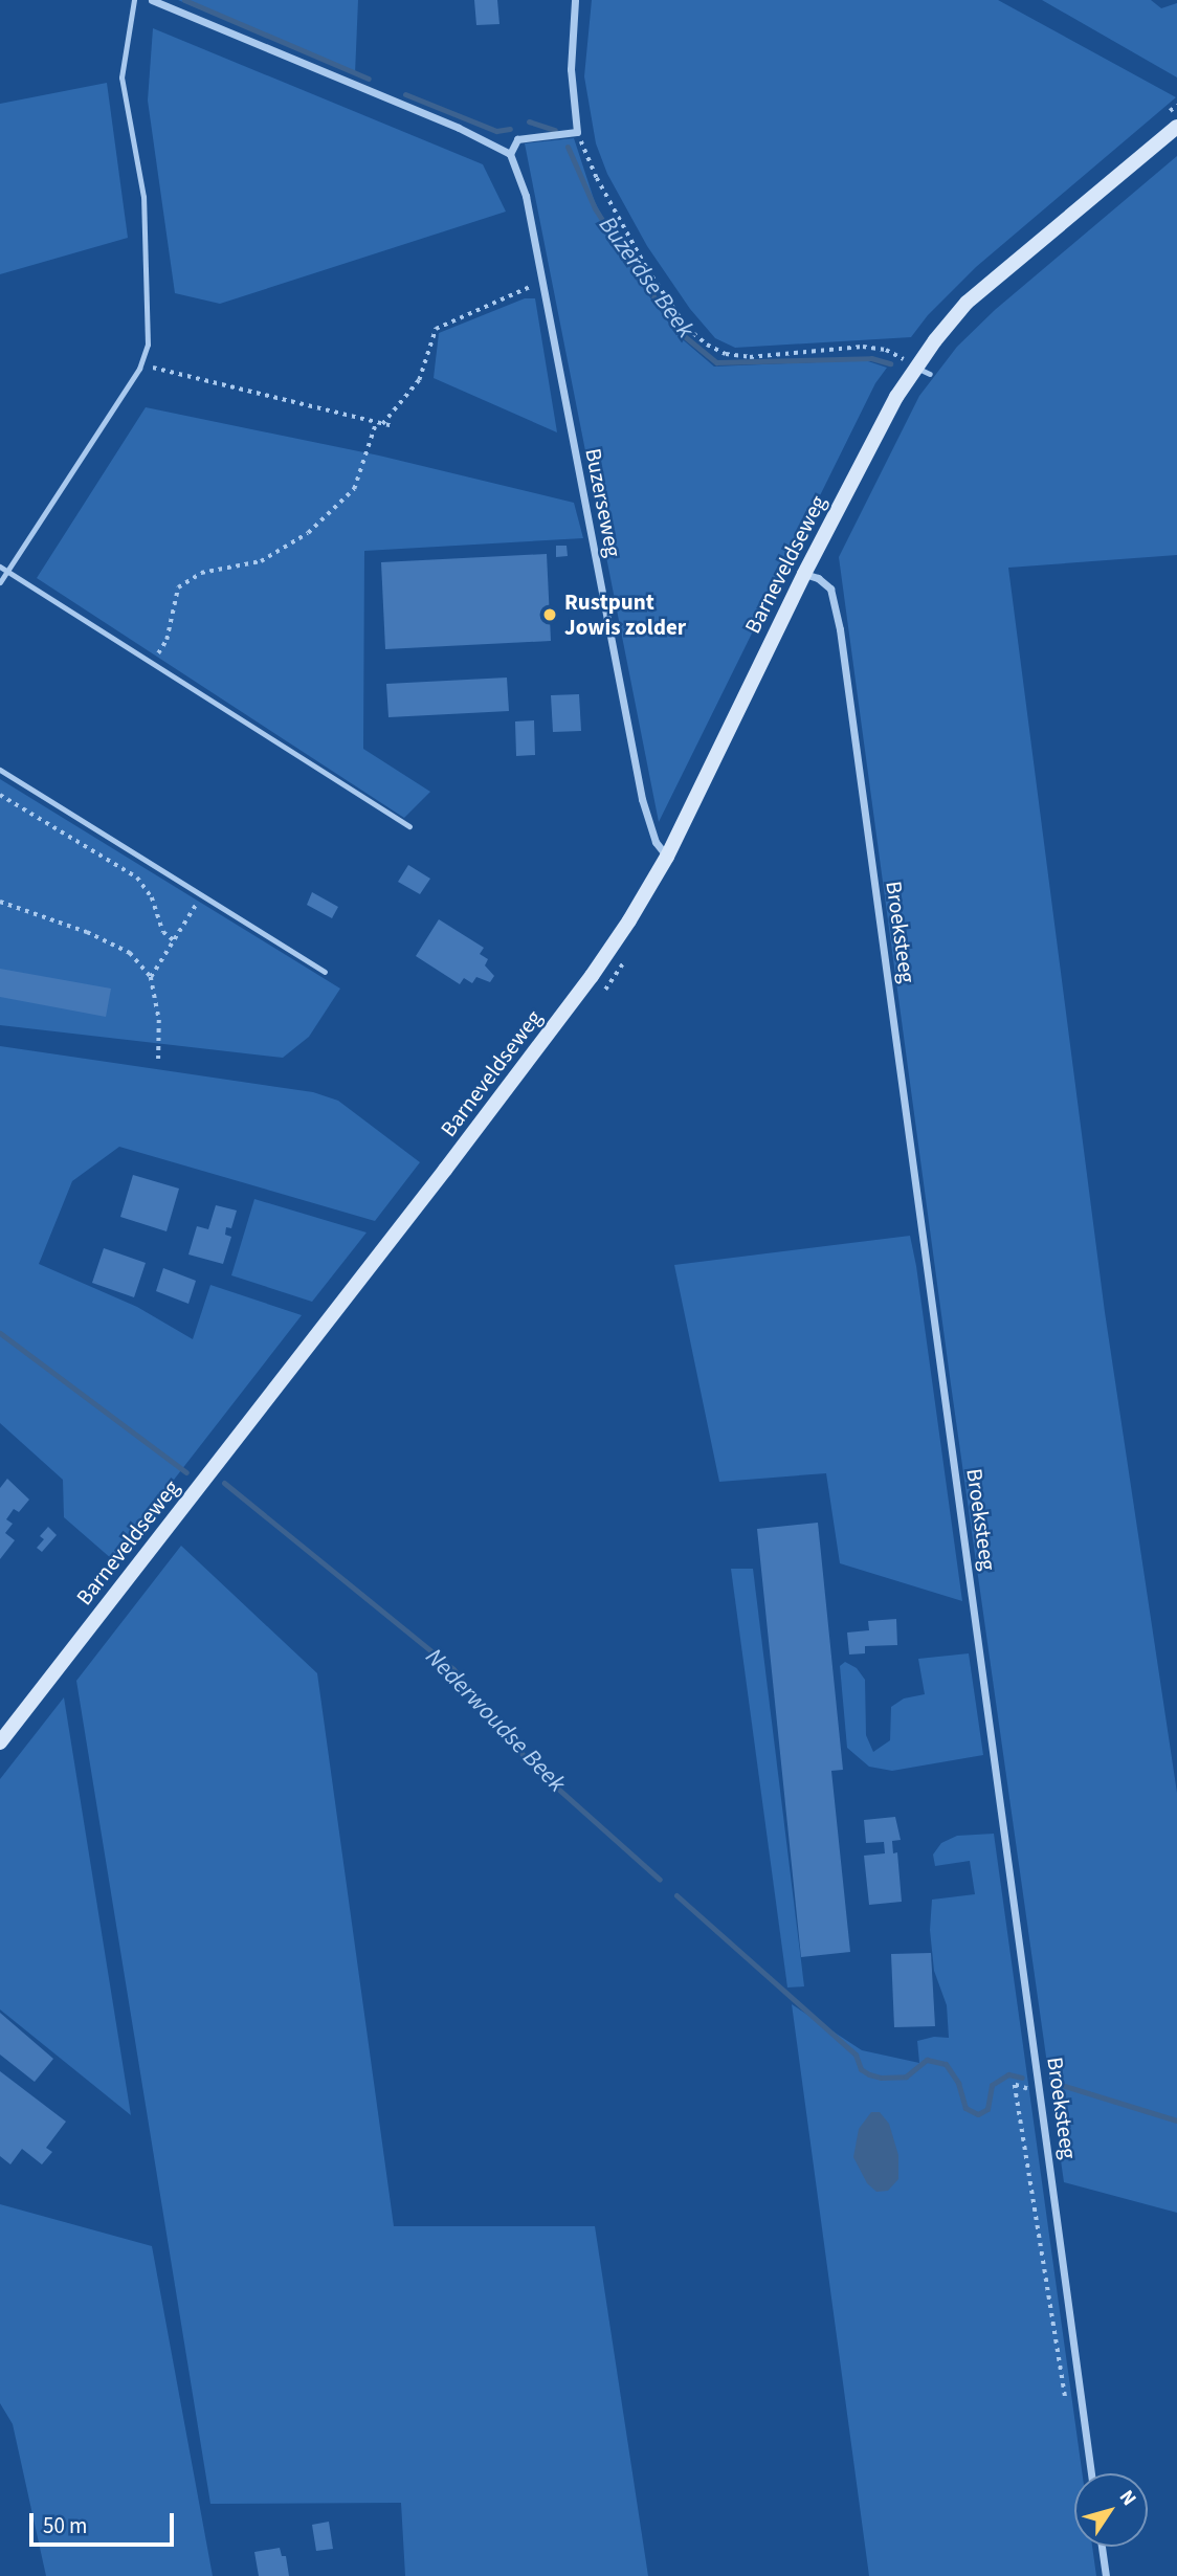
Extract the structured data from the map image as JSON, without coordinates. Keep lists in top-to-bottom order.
{
  "streets": {
    "main road": ["Barneveldseweg"],
    "street": ["Buzerseweg", "Broeksteeg"]
  },
  "crossings": [
    ["Buzerseweg", "Barneveldseweg"],
    ["Barneveldseweg", "Broeksteeg"]
  ],
  "water": ["Buzerdse Beek", "Nederwoudse Beek"],
  "places": ["Rustpunt Jowis zolder"],
  "scale_bar": "50 m",
  "north": "top right"
}
